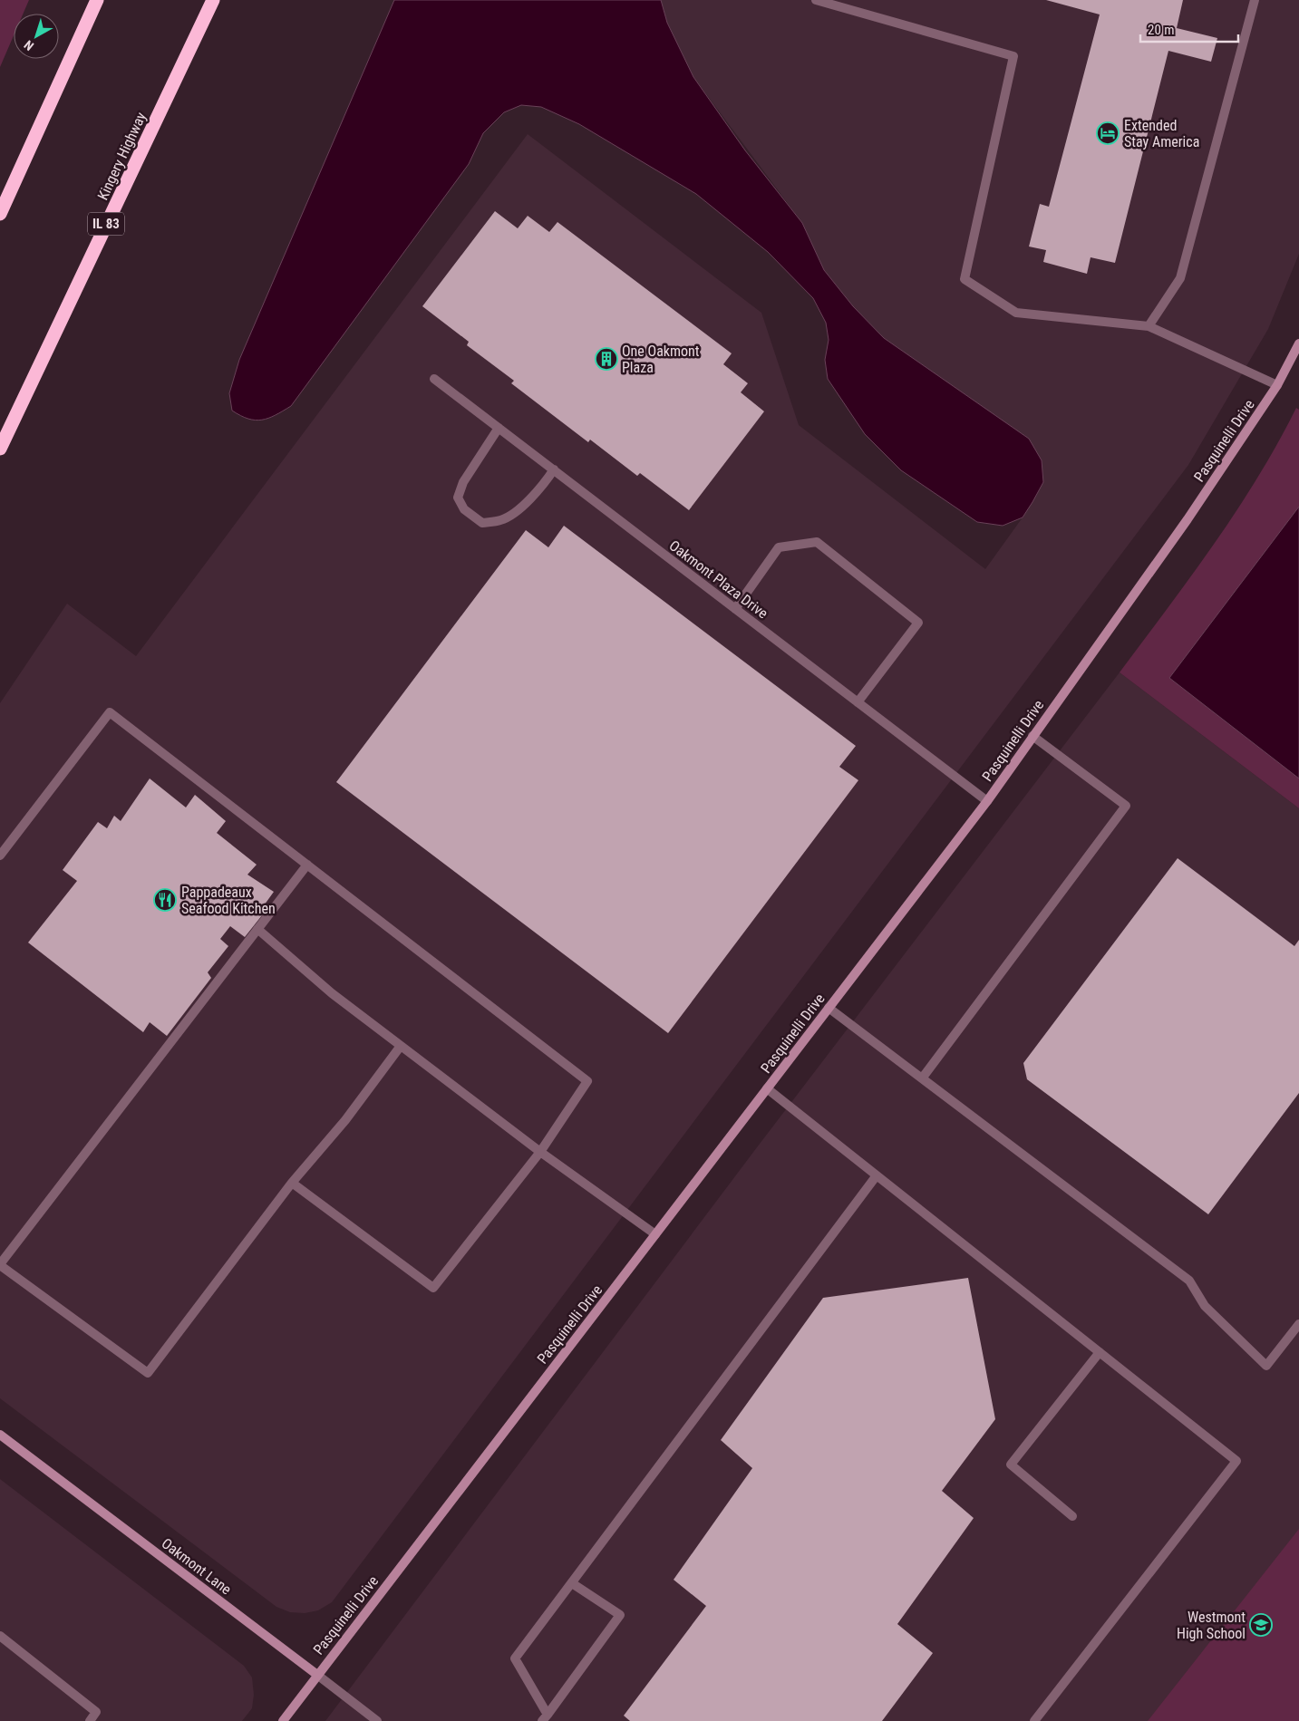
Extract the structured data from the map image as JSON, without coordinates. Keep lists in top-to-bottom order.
{
  "streets": {
    "highway": ["Kingery Highway", "IL 83"],
    "street": ["Pasquinelli Drive", "Oakmont Plaza Drive", "Oakmont Lane"]
  },
  "crossings": [
    ["Pasquinelli Drive", "Oakmont Plaza Drive"],
    ["Pasquinelli Drive", "Oakmont Lane"]
  ],
  "places": {
    "hotel": ["Extended Stay America"],
    "building": ["One Oakmont Plaza"],
    "restaurant": ["Pappadeaux Seafood Kitchen"],
    "school or university": ["Westmont High School"]
  },
  "scale_bar": "20 m",
  "north": "bottom left"
}
